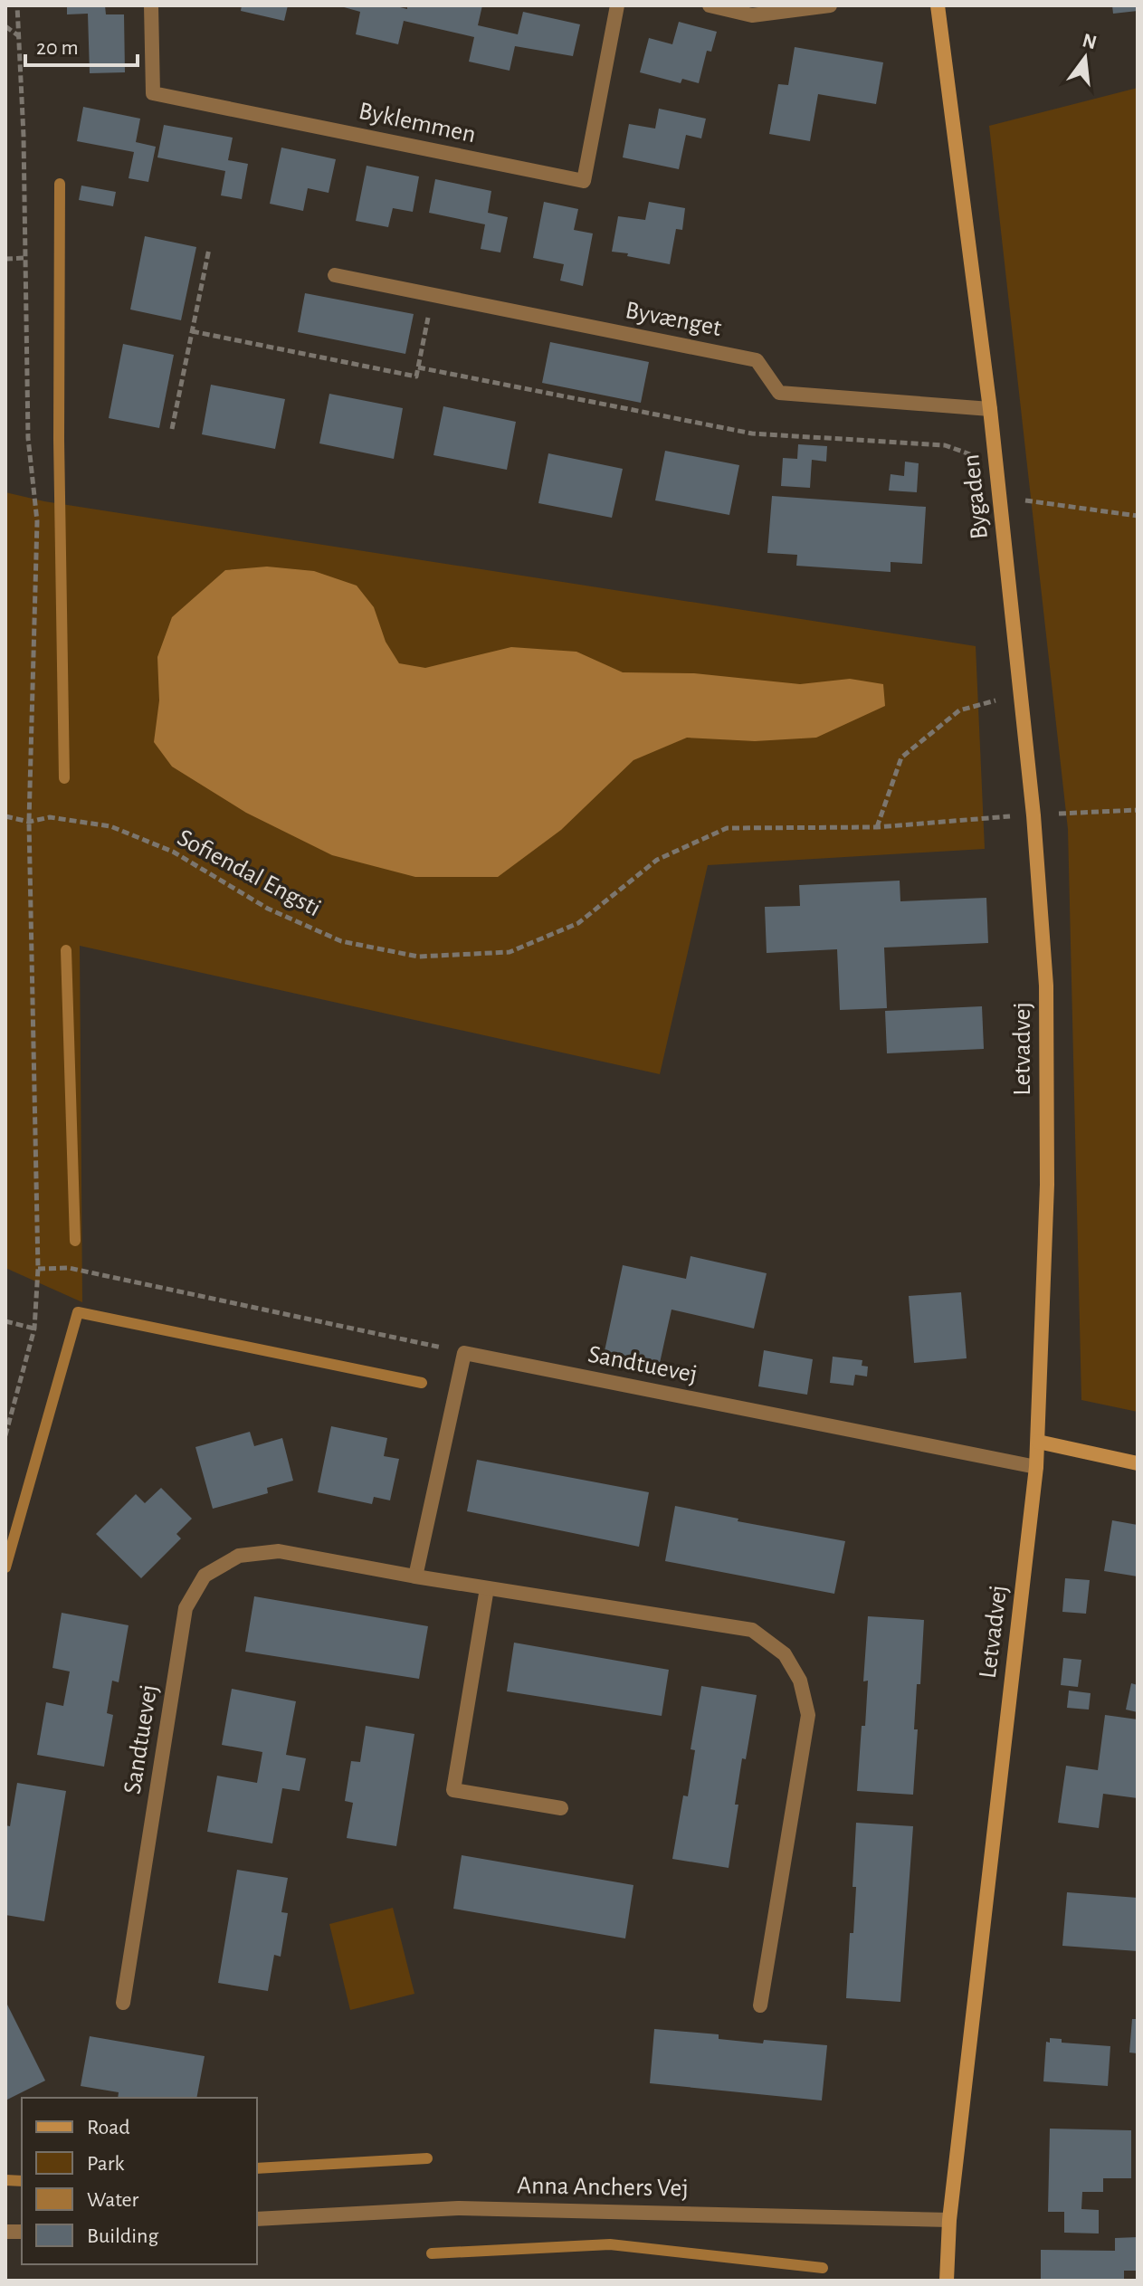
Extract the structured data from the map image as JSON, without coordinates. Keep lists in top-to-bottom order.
{
  "streets": {
    "street": [
      "Byklemmen",
      "Byvænget",
      "Bygaden",
      "Letvadvej",
      "Sandtuevej",
      "Anna Anchers Vej"
    ],
    "path": ["Sofiendal Engsti"]
  },
  "crossings": [
    ["Byvænget", "Bygaden"],
    ["Bygaden", "Sofiendal Engsti"],
    ["Bygaden", "Letvadvej"],
    ["Letvadvej", "Sandtuevej"],
    ["Letvadvej", "Anna Anchers Vej"]
  ],
  "legend": [
    "Road",
    "Park",
    "Water",
    "Building"
  ],
  "scale_bar": "20 m",
  "north": "top"
}
